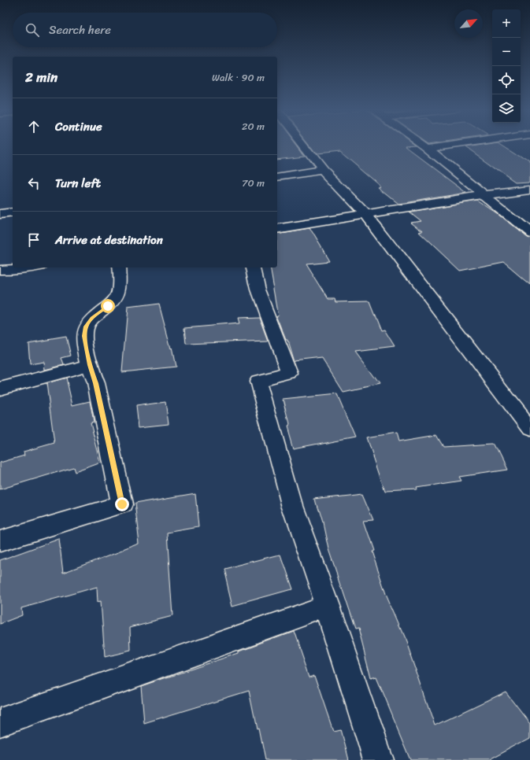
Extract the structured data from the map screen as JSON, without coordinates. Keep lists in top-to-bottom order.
{
  "north": "top right",
  "page": {
    "map_buttons": ["+", "−"],
    "search": "Search here",
    "heading": ["2 min", "Walk · 90 m"],
    "list": [
      ["Continue", "20 m"],
      ["Turn left", "70 m"],
      "Arrive at destination"
    ]
  }
}
